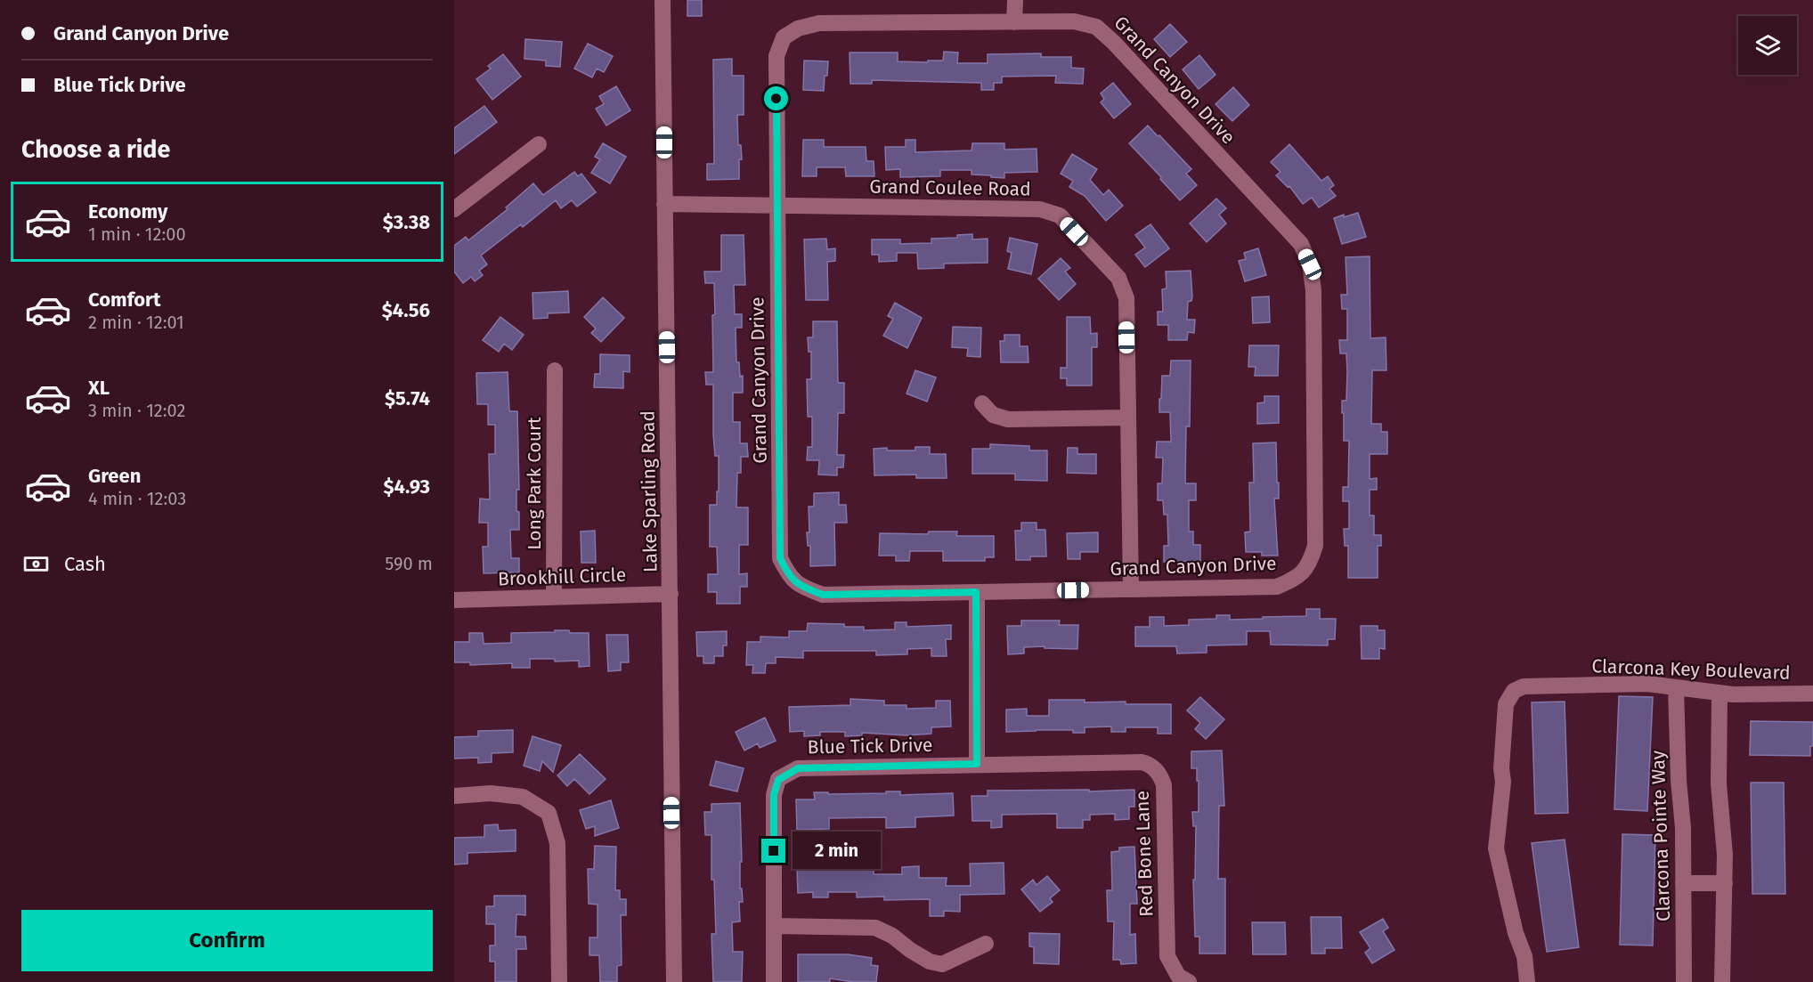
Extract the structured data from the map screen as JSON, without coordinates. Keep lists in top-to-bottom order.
{
  "streets": {
    "street": [
      "Grand Canyon Drive",
      "Grand Coulee Road",
      "Long Park Court",
      "Lake Sparling Road",
      "Brookhill Circle",
      "Clarcona Key Boulevard",
      "Blue Tick Drive",
      "Clarcona Pointe Way",
      "Red Bone Lane"
    ]
  },
  "crossings": [
    ["Grand Canyon Drive", "Grand Coulee Road"],
    ["Grand Coulee Road", "Lake Sparling Road"],
    ["Long Park Court", "Brookhill Circle"],
    ["Lake Sparling Road", "Brookhill Circle"],
    ["Clarcona Key Boulevard", "Clarcona Pointe Way"],
    ["Blue Tick Drive", "Red Bone Lane"]
  ],
  "page": {
    "banner": ["Grand Canyon Drive", "Blue Tick Drive"],
    "heading": "Choose a ride",
    "list": [
      {
        "name": "Economy",
        "note": "1 min · 12:00",
        "value": "$3.38"
      },
      {
        "name": "Comfort",
        "note": "2 min · 12:01",
        "value": "$4.56"
      },
      {
        "name": "XL",
        "note": "3 min · 12:02",
        "value": "$5.74"
      },
      {
        "name": "Green",
        "note": "4 min · 12:03",
        "value": "$4.93"
      }
    ],
    "pay": ["Cash", "590 m"],
    "bubble": "2 min",
    "buttons": "Confirm"
  }
}
